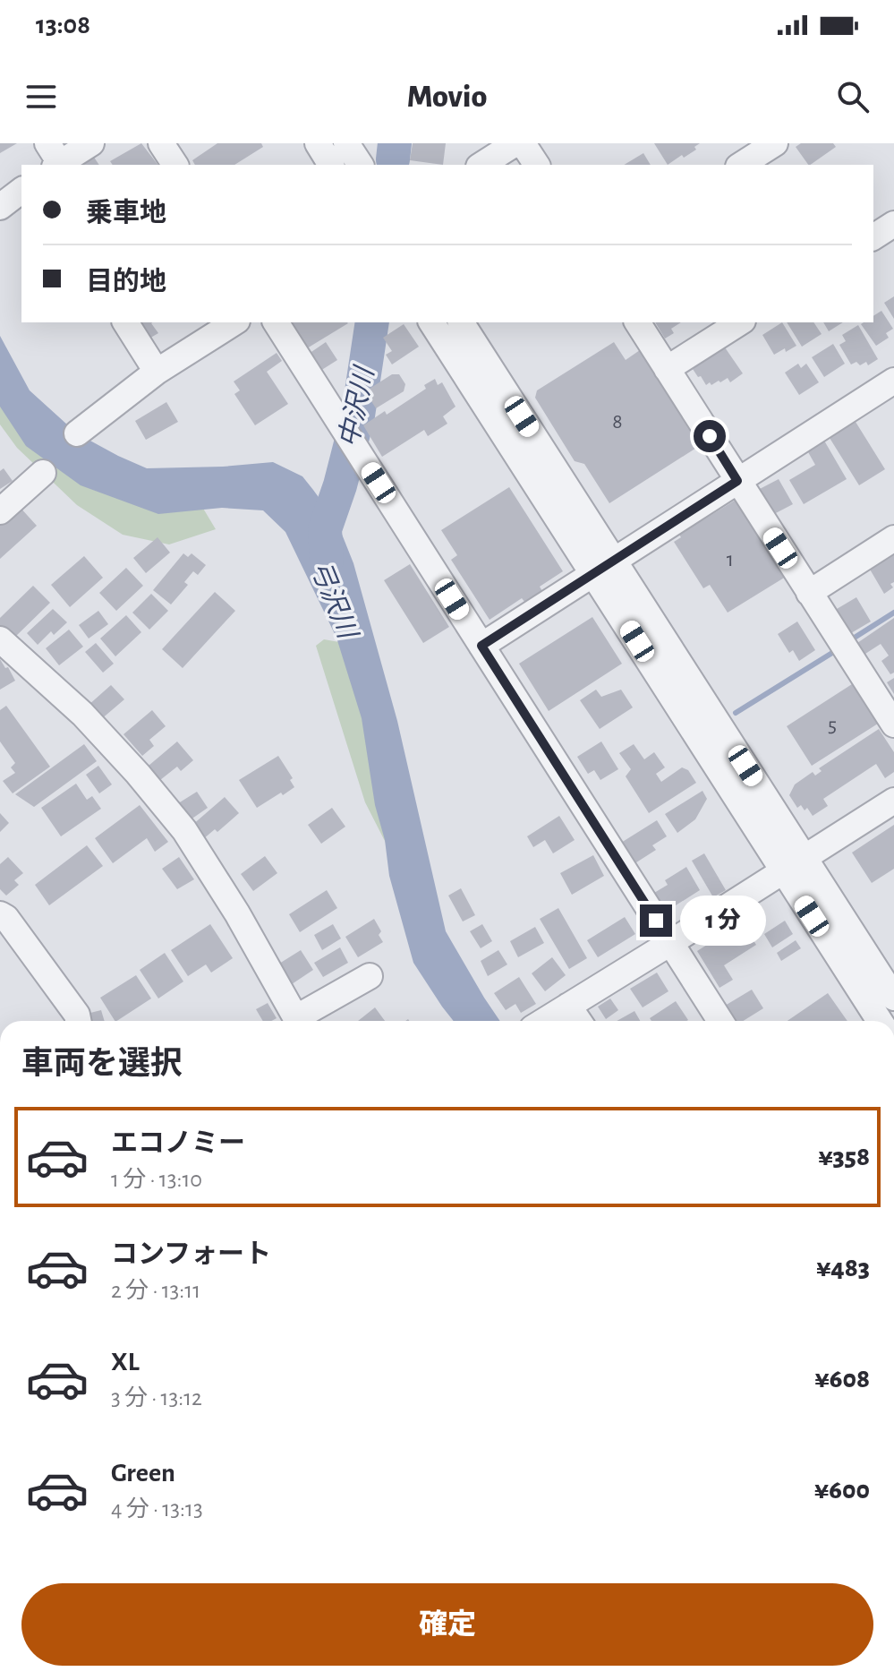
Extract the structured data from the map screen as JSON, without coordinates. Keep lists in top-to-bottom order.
{
  "water": ["中沢川", "弓沢川"],
  "house_numbers": ["8", "1", "5"],
  "page": {
    "status": "13:08",
    "header": "Movio",
    "banner": ["乗車地", "目的地"],
    "bubble": "1 分",
    "heading": "車両を選択",
    "list": [
      {
        "name": "エコノミー",
        "note": "1 分 · 13:10",
        "value": "¥358"
      },
      {
        "name": "コンフォート",
        "note": "2 分 · 13:11",
        "value": "¥483"
      },
      {
        "name": "XL",
        "note": "3 分 · 13:12",
        "value": "¥608"
      },
      {
        "name": "Green",
        "note": "4 分 · 13:13",
        "value": "¥600"
      }
    ],
    "buttons": "確定"
  }
}
